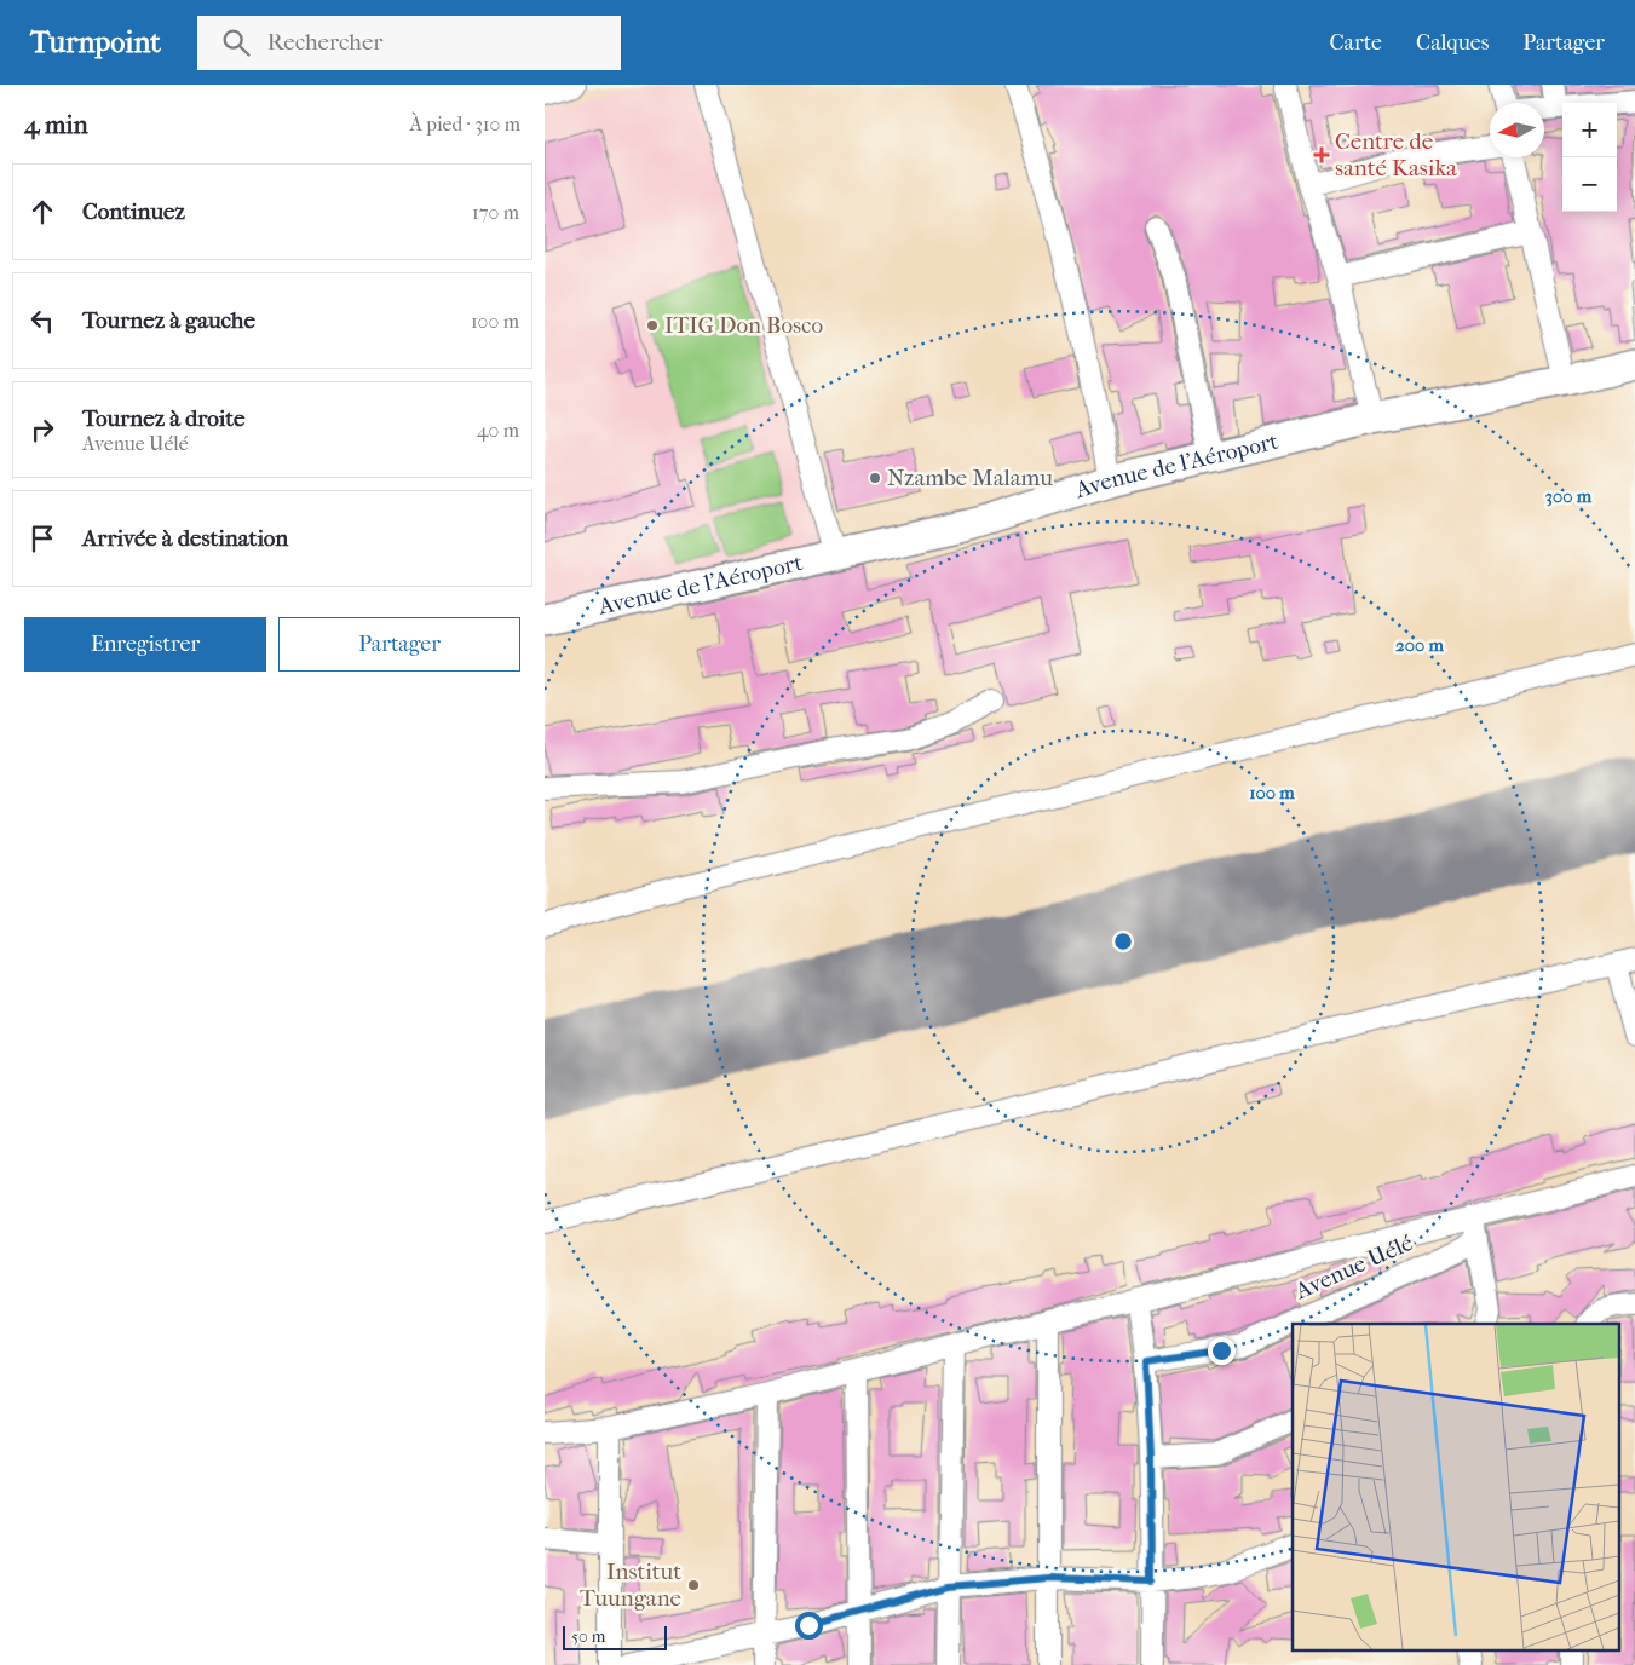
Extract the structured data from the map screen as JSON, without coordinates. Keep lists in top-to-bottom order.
{
  "streets": {
    "highway": ["Avenue de l'Aéroport"],
    "street": ["Avenue Uélé"]
  },
  "places": {
    "health": ["Centre de santé Kasika"],
    "other": ["ITIG Don Bosco", "Nzambe Malamu", "Institut Tuungane"]
  },
  "scale_bar": "50 m",
  "north": "left",
  "page": {
    "header": "Turnpoint",
    "search": "Rechercher",
    "nav": ["Carte", "Calques", "Partager"],
    "heading": ["4 min", "À pied · 310 m"],
    "map_buttons": ["+", "−"],
    "list": [
      ["Continuez", "170 m"],
      ["Tournez à gauche", "100 m"],
      ["Tournez à droite", "Avenue Uélé", "40 m"],
      "Arrivée à destination"
    ],
    "buttons": ["Enregistrer", "Partager"],
    "scale": "50 m"
  },
  "rings": ["300 m", "200 m", "100 m"]
}
